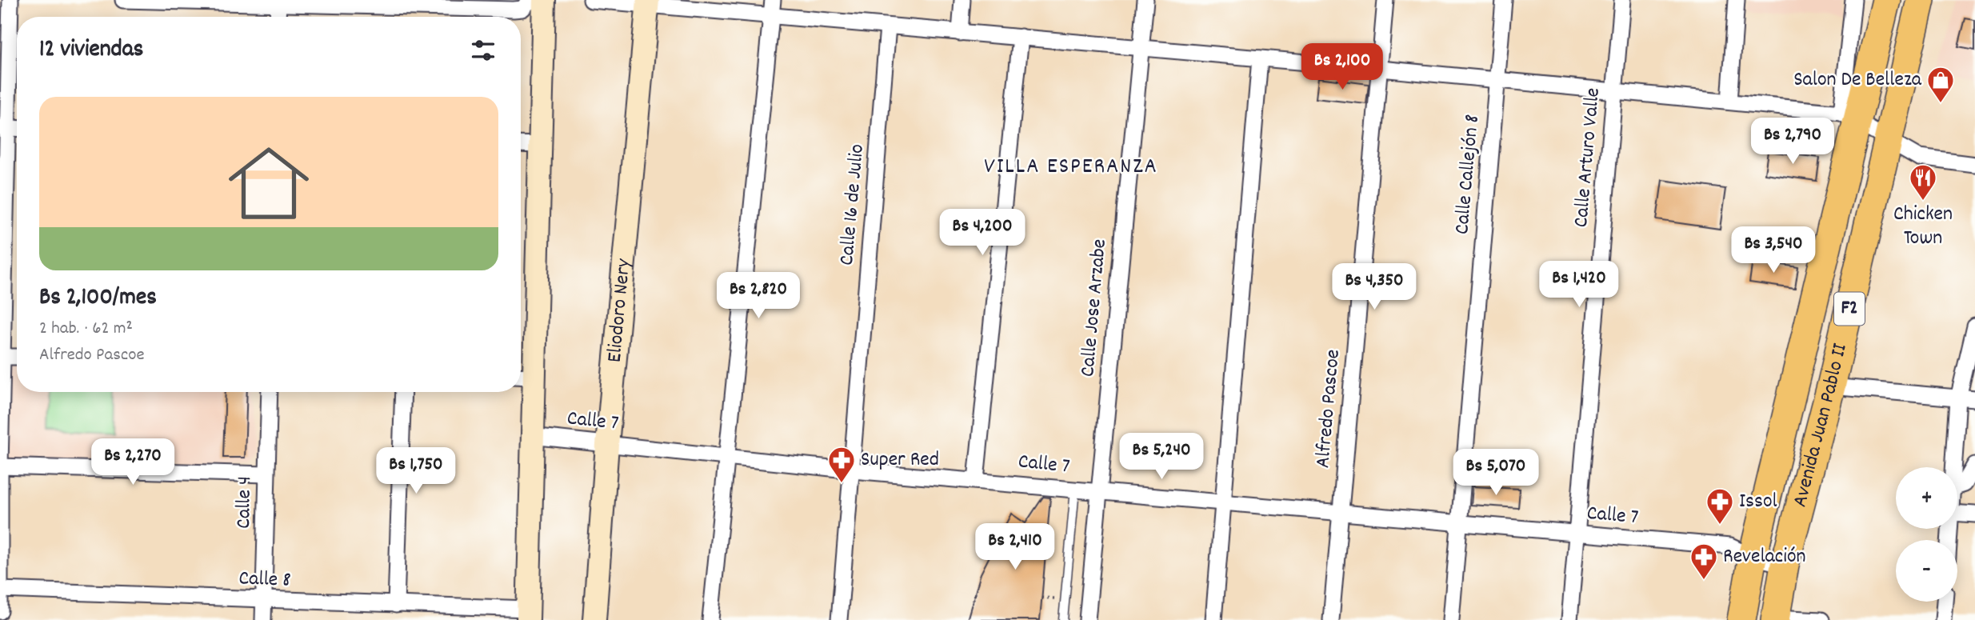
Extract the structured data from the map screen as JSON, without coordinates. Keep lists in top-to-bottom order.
{
  "streets": {
    "highway": ["F2", "Avenida Juan Pablo II"],
    "street": [
      "Calle Arturo Valle",
      "Calle Callejón 8",
      "Calle 16 de Julio",
      "Calle Jose Arzabe",
      "Eliodoro Nery",
      "Alfredo Pascoe",
      "Calle 7",
      "Calle 4",
      "Calle 8"
    ]
  },
  "crossings": [
    ["Calle Arturo Valle", "Calle 7"],
    ["Calle Callejón 8", "Calle 7"],
    ["Calle 16 de Julio", "Calle 7"],
    ["Calle Jose Arzabe", "Calle 7"],
    ["Eliodoro Nery", "Calle 7"],
    ["Alfredo Pascoe", "Calle 7"],
    ["Calle 7", "Avenida Juan Pablo II"],
    ["Calle 4", "Calle 8"]
  ],
  "districts": ["VILLA ESPERANZA"],
  "places": {
    "shop": ["Salon De Belleza"],
    "restaurant": ["Chicken Town"],
    "pharmacy": ["Super Red", "Issol", "Revelación"]
  },
  "page": {
    "heading": "12 viviendas",
    "price": [
      "Bs 2,100",
      "Bs 2,790",
      "Bs 4,200",
      "Bs 3,540",
      "Bs 1,420",
      "Bs 4,350",
      "Bs 2,820",
      "Bs 5,240",
      "Bs 2,270",
      "Bs 1,750",
      "Bs 5,070",
      "Bs 2,410"
    ],
    "list": [
      {
        "name": "Bs 2,100/mes",
        "note": "2 hab. · 62 m² · Alfredo Pascoe"
      }
    ],
    "map_buttons": ["+", "−"]
  }
}
